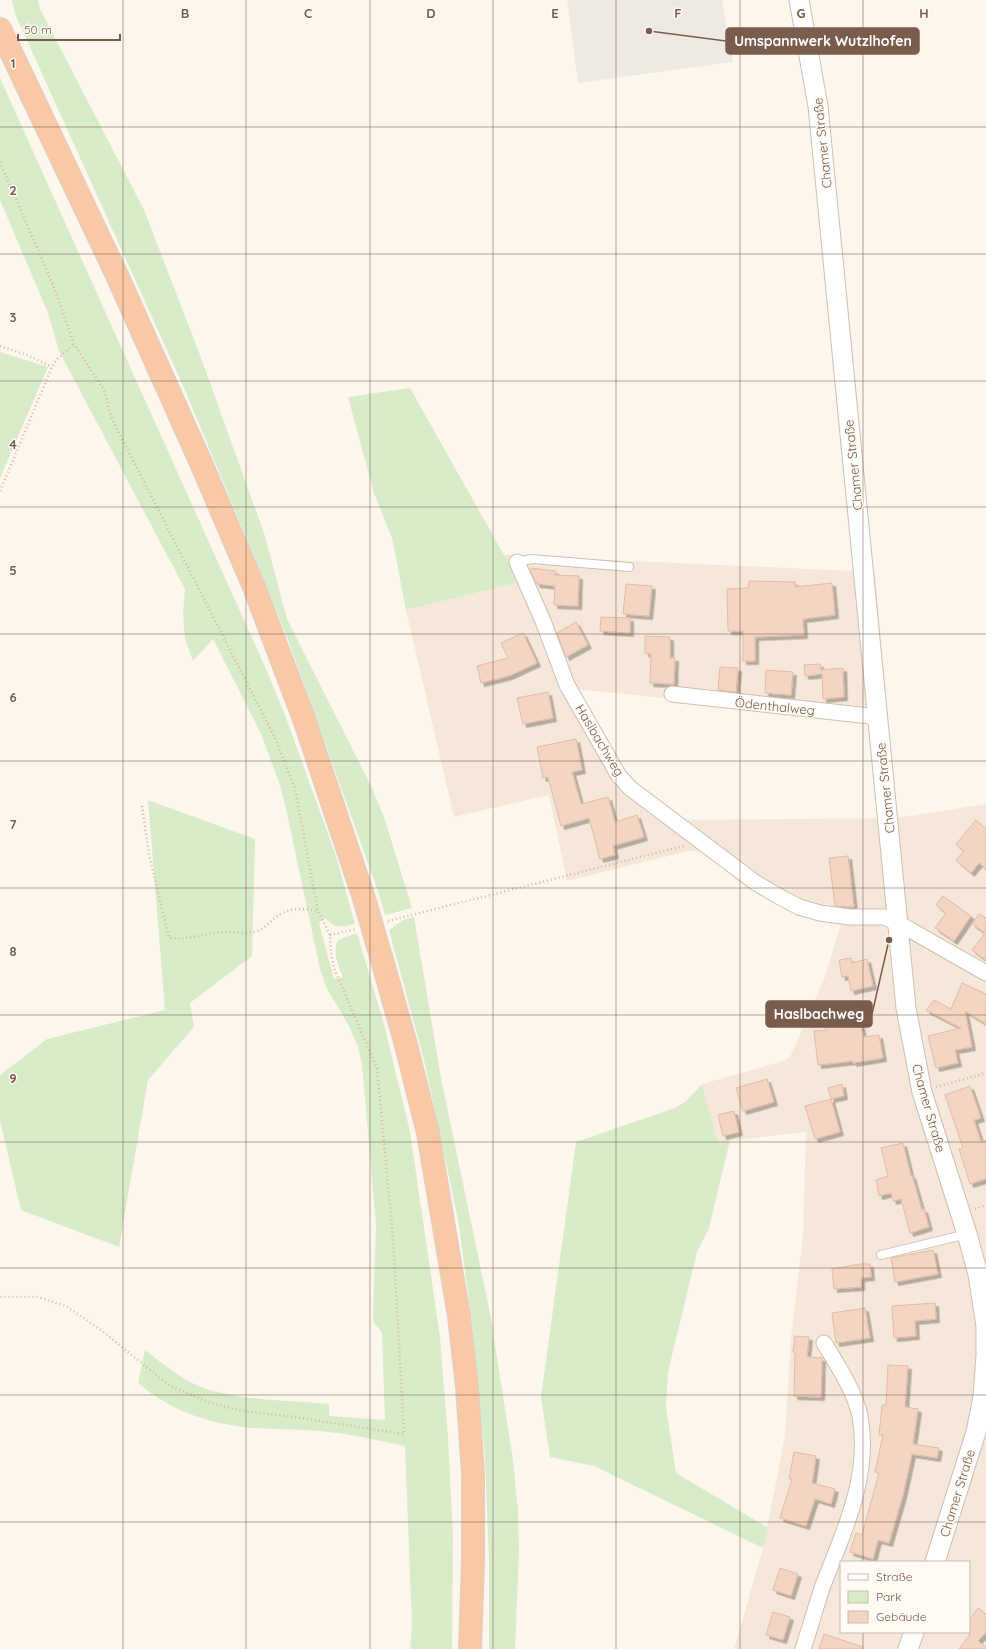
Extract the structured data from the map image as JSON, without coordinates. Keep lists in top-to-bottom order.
{
  "streets": {
    "street": ["Chamer Straße", "Ödenthalweg", "Haslbachweg"]
  },
  "crossings": [
    ["Chamer Straße", "Ödenthalweg"],
    ["Chamer Straße", "Haslbachweg"]
  ],
  "places": ["Umspannwerk Wutzlhofen", "Haslbachweg"],
  "legend": ["Straße", "Park", "Gebäude"],
  "scale_bar": "50 m",
  "grid": {
    "columns": [
      "B",
      "C",
      "D",
      "E",
      "F",
      "G",
      "H"
    ],
    "rows": [
      "1",
      "2",
      "3",
      "4",
      "5",
      "6",
      "7",
      "8",
      "9"
    ]
  }
}
